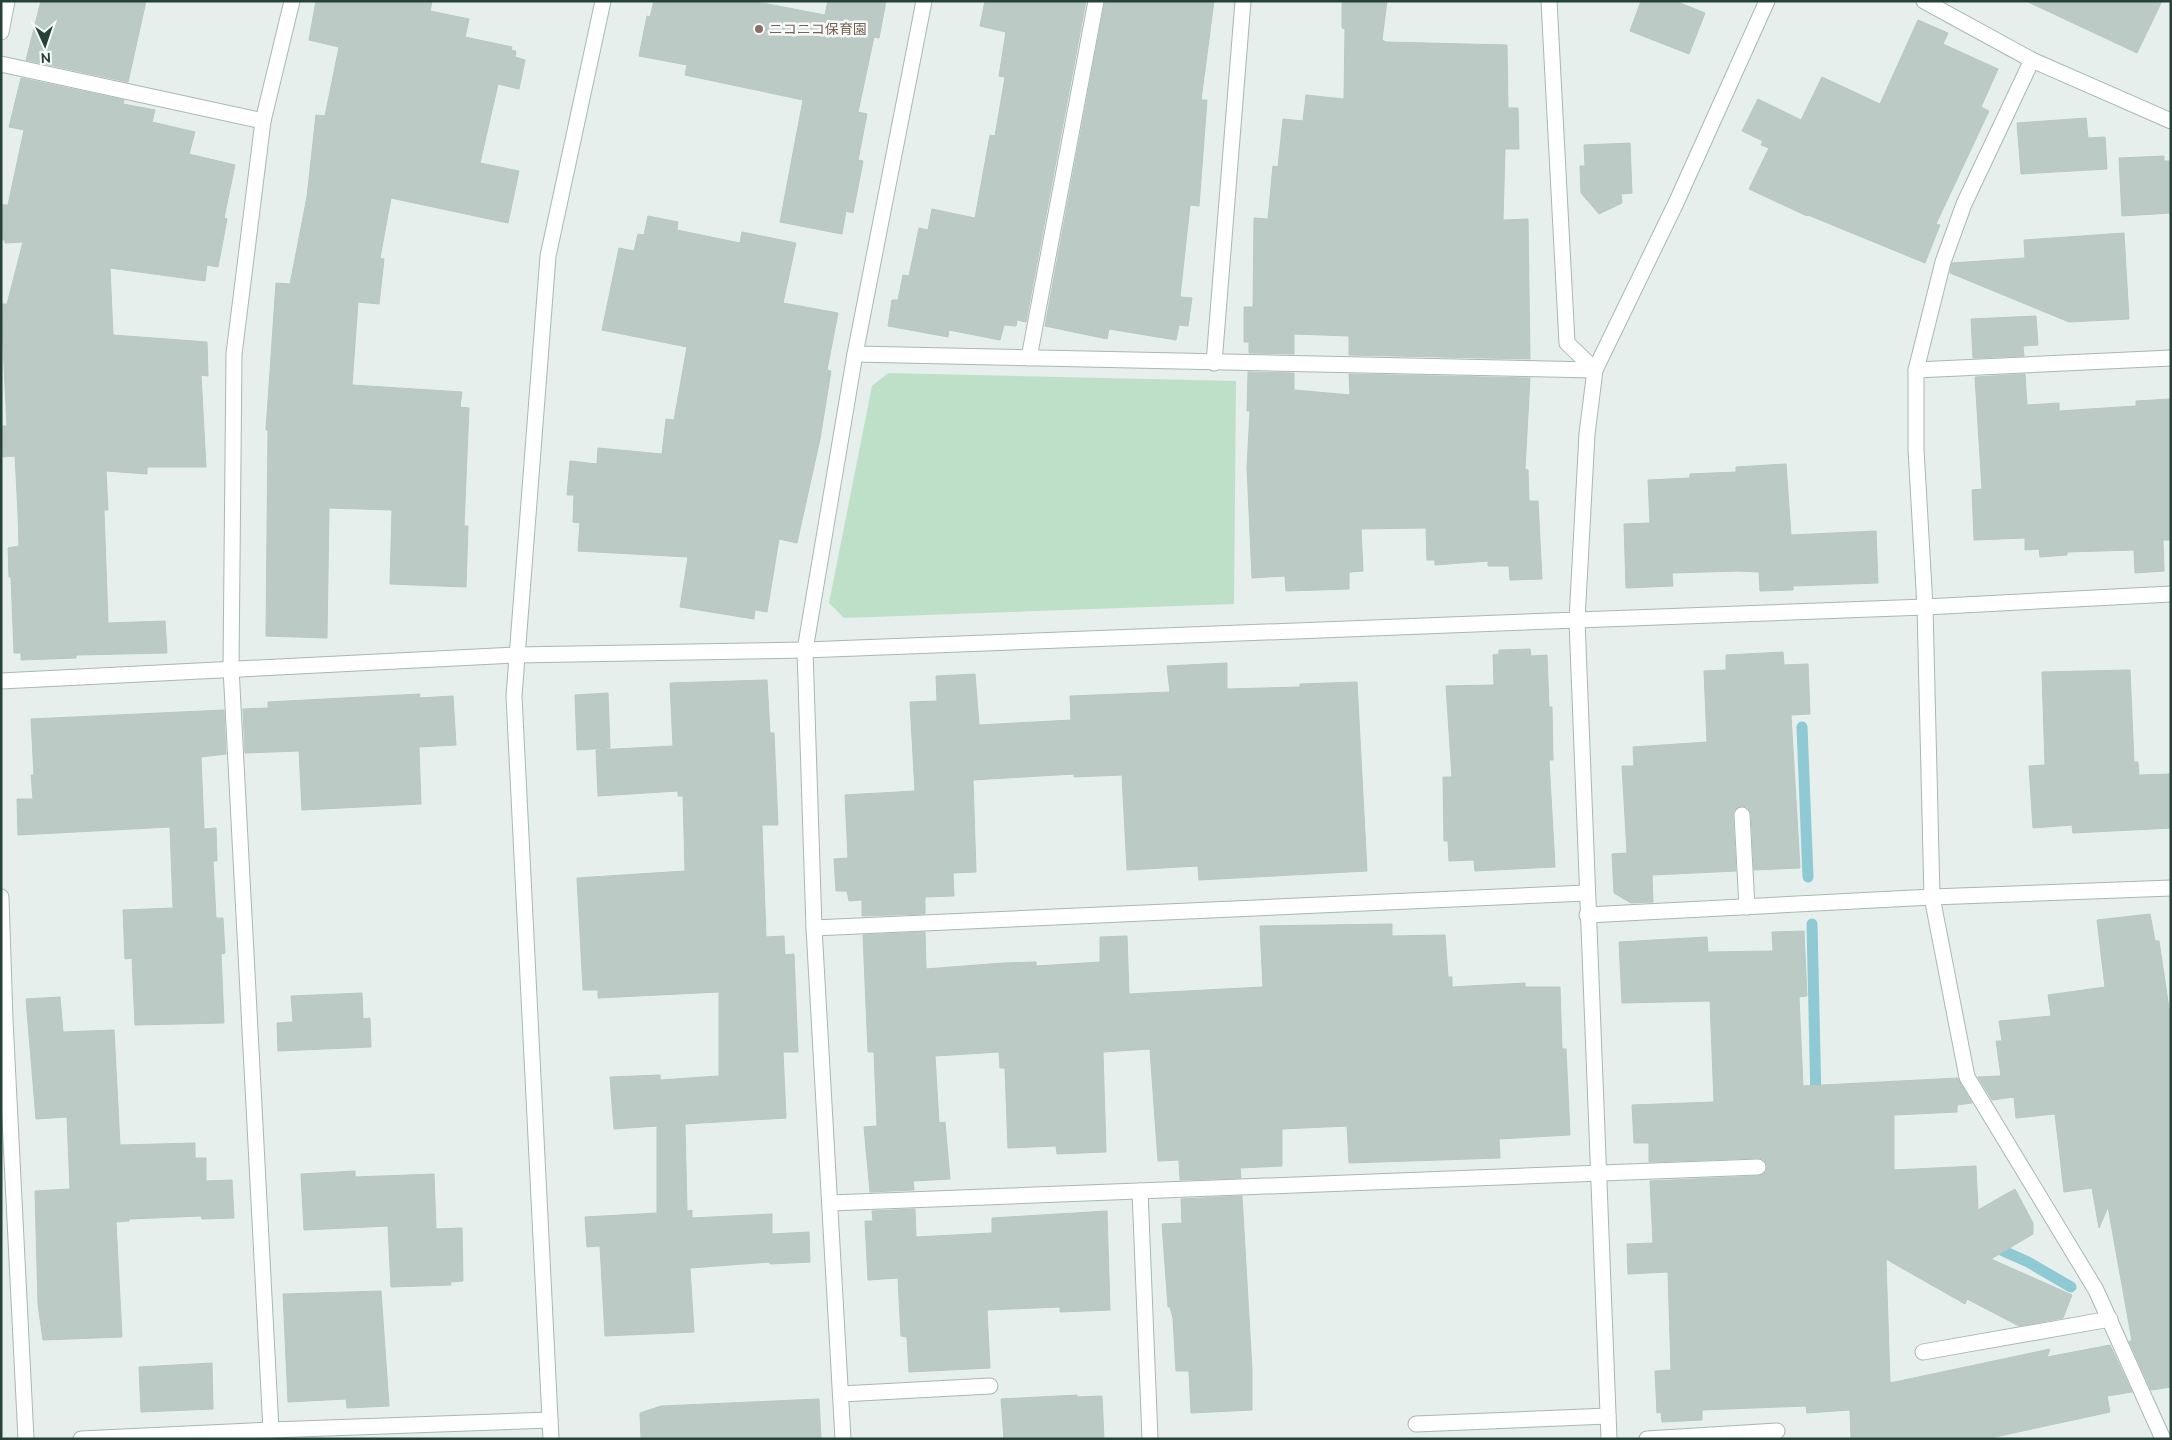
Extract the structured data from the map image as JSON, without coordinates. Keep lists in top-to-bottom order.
{
  "places": ["ニコニコ保育園"],
  "north": "bottom"
}
